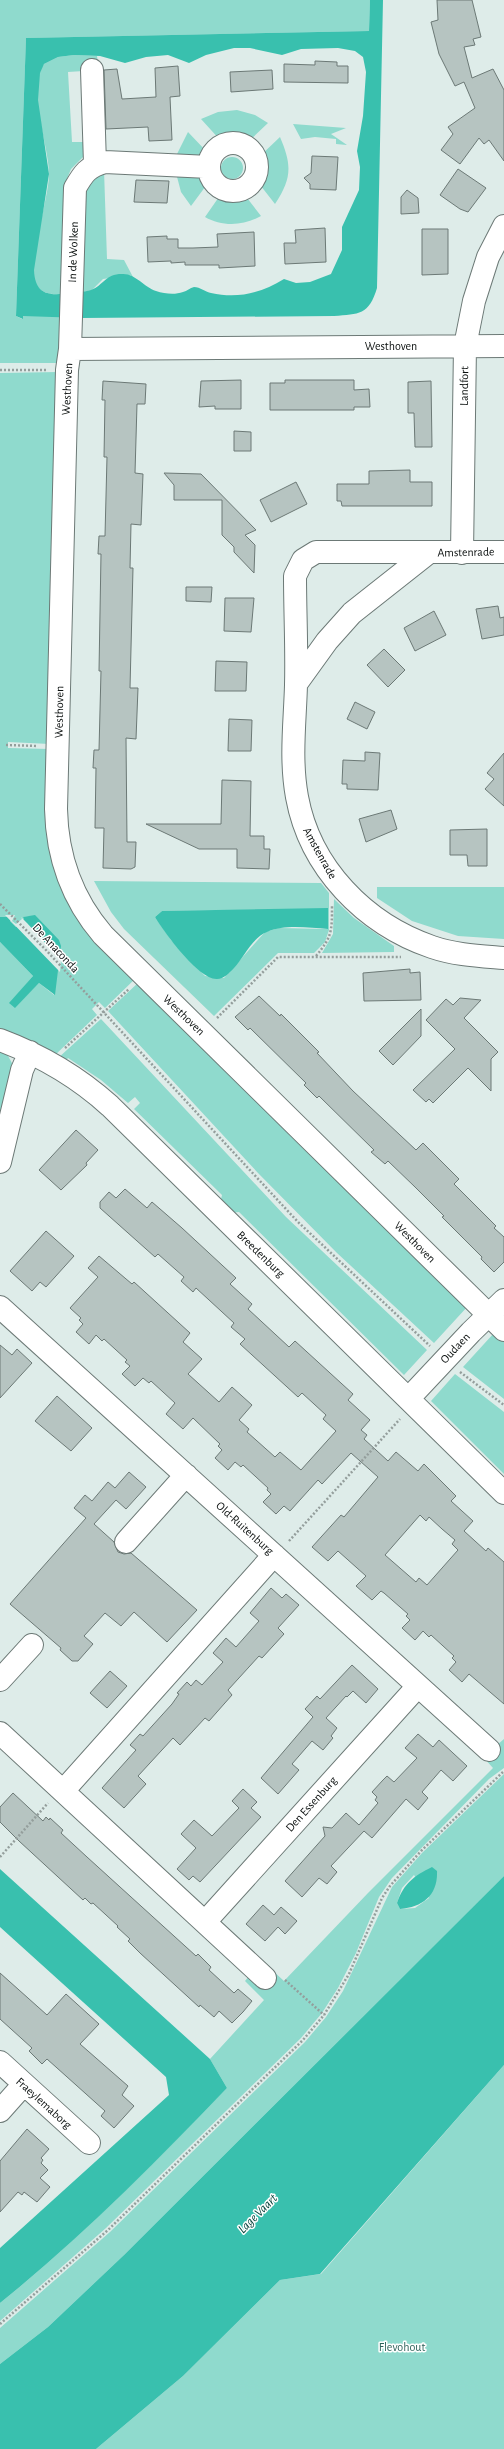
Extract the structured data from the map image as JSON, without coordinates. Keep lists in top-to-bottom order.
{
  "streets": {
    "street": [
      "In de Wolken",
      "Westhoven",
      "Landfort",
      "Amstenrade",
      "Breedenburg",
      "Oudaen",
      "Old-Ruitenburg",
      "Den Essenburg",
      "Fraeylemaborg"
    ],
    "path": ["De Anaconda"]
  },
  "crossings": [
    ["In de Wolken", "Westhoven"],
    ["Westhoven", "Landfort"],
    ["Westhoven", "Oudaen"],
    ["Landfort", "Amstenrade"],
    ["Breedenburg", "Oudaen"],
    ["Old-Ruitenburg", "Den Essenburg"]
  ],
  "water": ["Lage Vaart"],
  "parks": ["Flevohout"]
}
